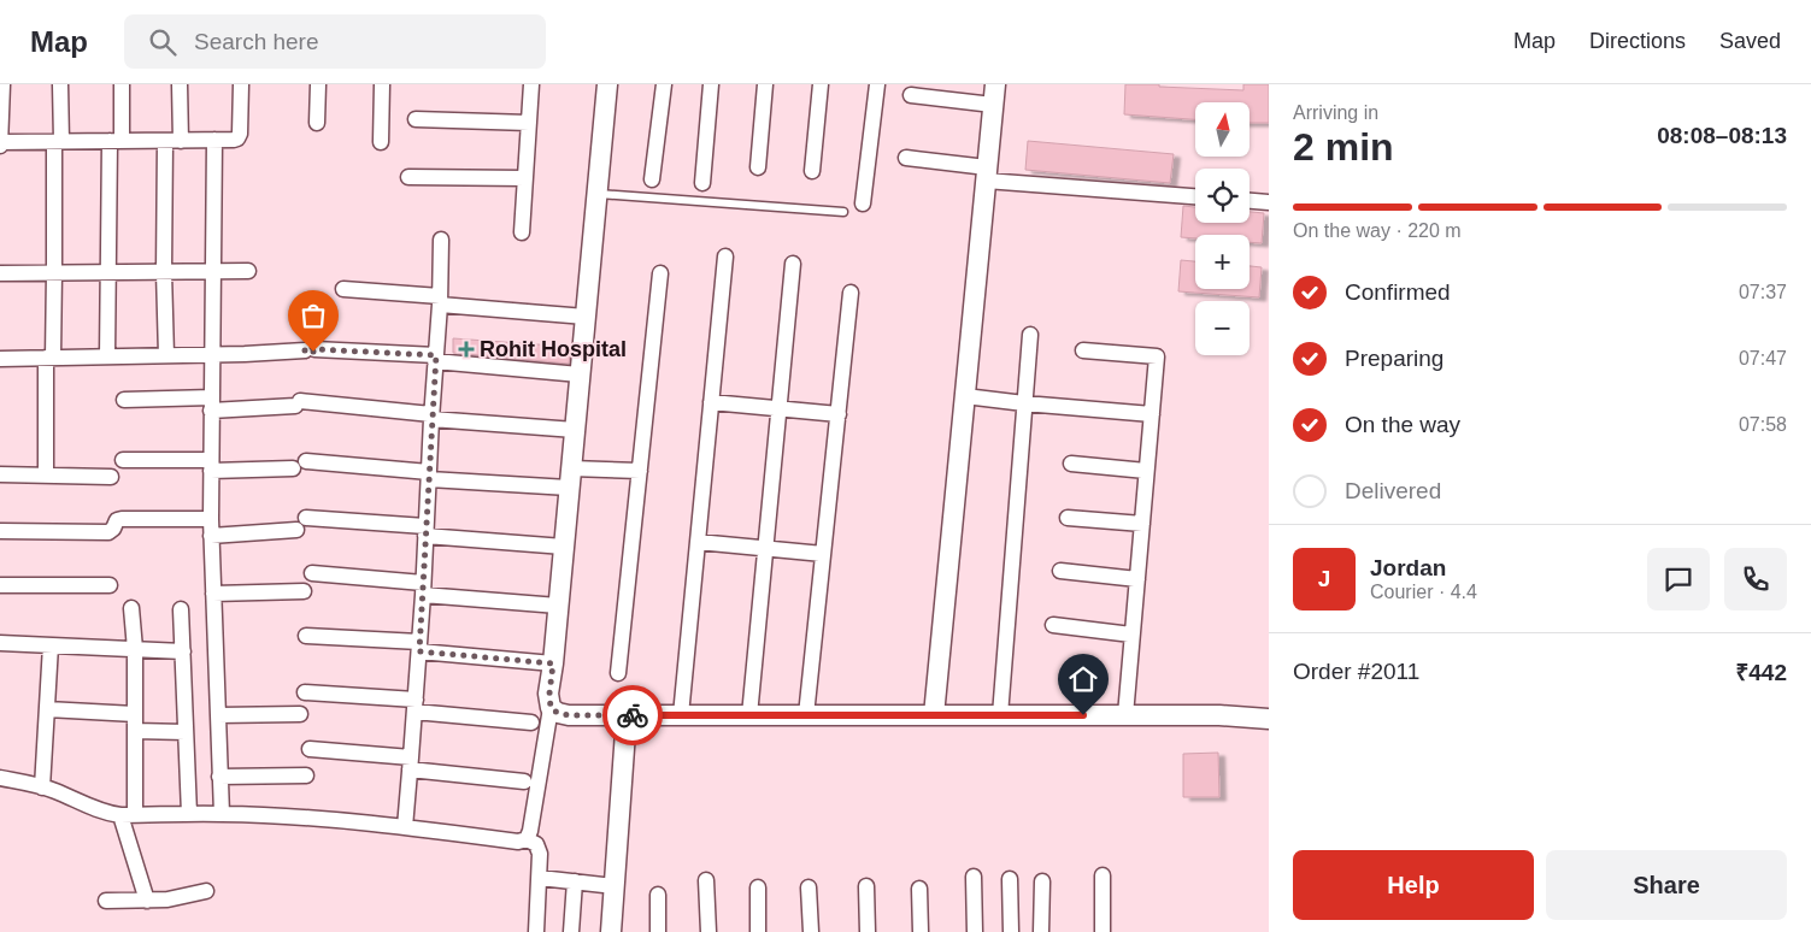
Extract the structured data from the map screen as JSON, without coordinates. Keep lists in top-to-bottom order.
{
  "places": {
    "health": ["Rohit Hospital"]
  },
  "north": "top",
  "page": {
    "header": "Map",
    "search": "Search here",
    "nav": ["Map", "Directions", "Saved"],
    "heading": ["2 min", "Arriving in", "08:08–08:13"],
    "panel": [
      "Jordan",
      "Courier · 4.4",
      "Order #2011",
      "₹442"
    ],
    "map_buttons": ["+", "−"],
    "bar": "On the way · 220 m",
    "list": [
      ["Confirmed", "07:37"],
      ["Preparing", "07:47"],
      ["On the way", "07:58"],
      "Delivered"
    ],
    "round": "J",
    "buttons": ["Help", "Share"]
  }
}
